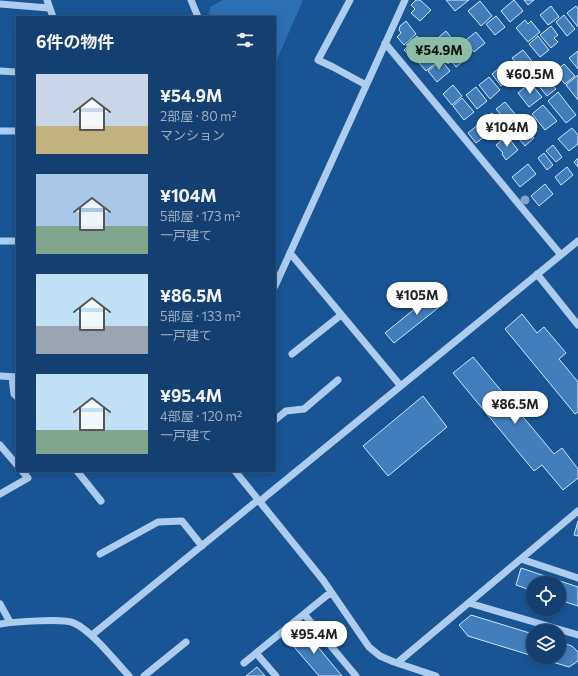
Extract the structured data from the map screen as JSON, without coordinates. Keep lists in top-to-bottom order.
{
  "page": {
    "heading": "6件の物件",
    "price": [
      "¥54.9M",
      "¥60.5M",
      "¥104M",
      "¥105M",
      "¥86.5M",
      "¥95.4M"
    ],
    "list": [
      {
        "name": "¥54.9M",
        "note": "2部屋 · 80 m² · マンション"
      },
      {
        "name": "¥104M",
        "note": "5部屋 · 173 m² · 一戸建て"
      },
      {
        "name": "¥86.5M",
        "note": "5部屋 · 133 m² · 一戸建て"
      },
      {
        "name": "¥95.4M",
        "note": "4部屋 · 120 m² · 一戸建て"
      }
    ]
  }
}
